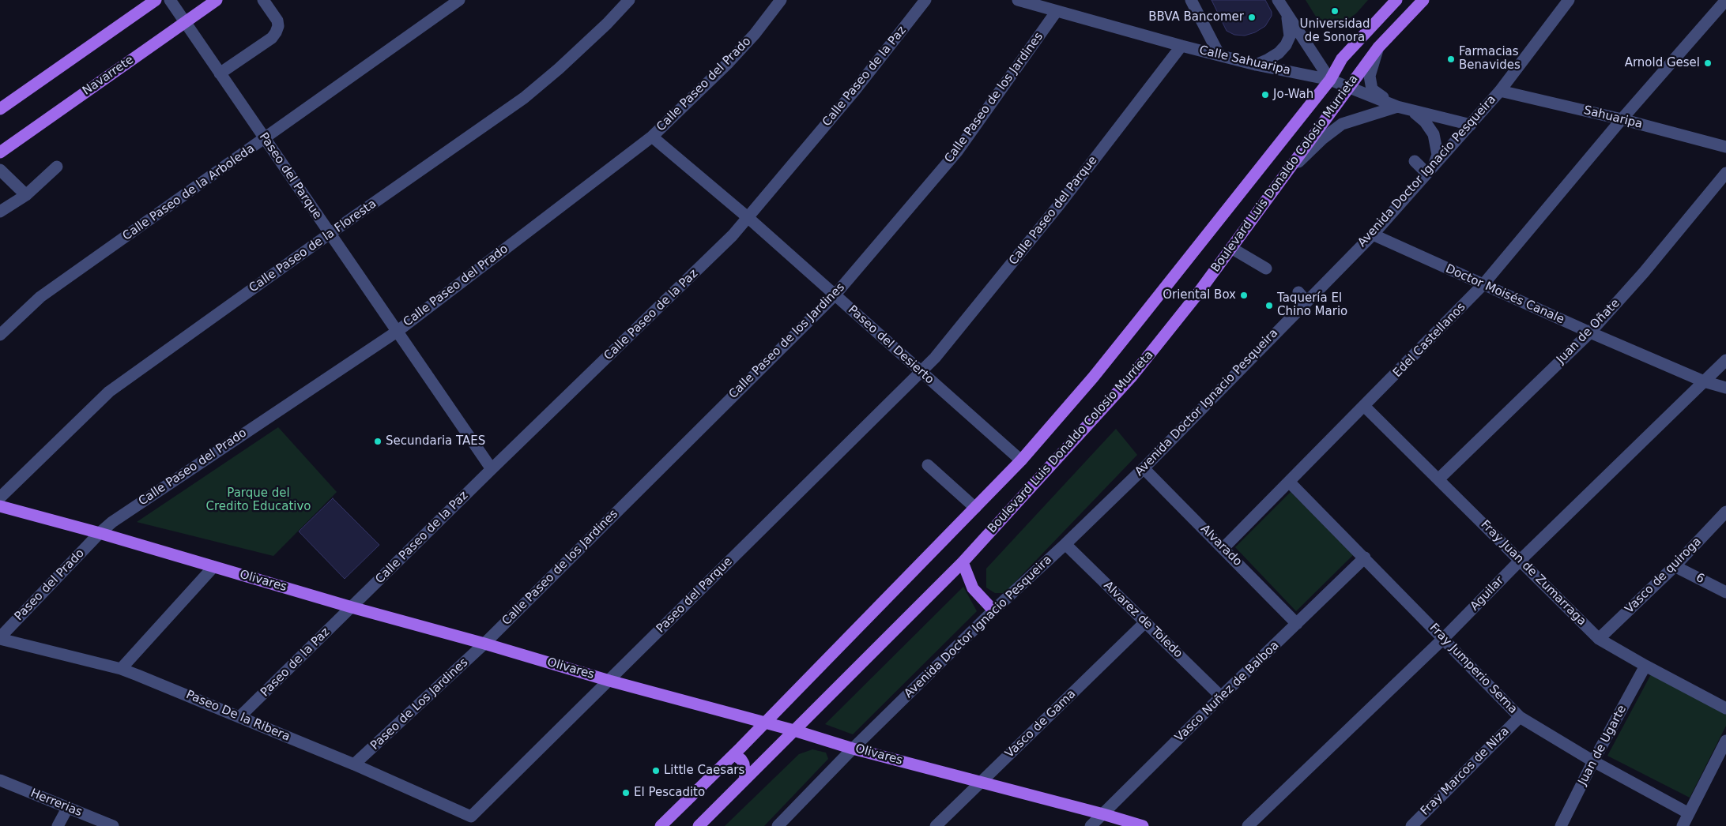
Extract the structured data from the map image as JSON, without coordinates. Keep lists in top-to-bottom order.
{
  "streets": {
    "main road": ["Navarrete", "Boulevard Luis Donaldo Colosio Murrieta", "Olivares"],
    "street": [
      "Calle Sahuaripa",
      "Calle Paseo de la Paz",
      "Calle Paseo del Prado",
      "Calle Paseo de los Jardines",
      "Sahuaripa",
      "Avenida Doctor Ignacio Pesqueira",
      "Paseo del Parque",
      "Calle Paseo de la Arboleda",
      "Calle Paseo del Parque",
      "Calle Paseo de la Floresta",
      "Doctor Moisés Canale",
      "Juan de Oñate",
      "Edel Castellanos",
      "Paseo del Desierto",
      "Alvarado",
      "Fray Juan de Zumarraga",
      "Vasco de quiroga",
      "6",
      "Paseo del Prado",
      "Aguilar",
      "Alvarez de Toledo",
      "Paseo de la Paz",
      "Fray Jumperio Serna",
      "Vasco Nuñez de Balboa",
      "Paseo de Los Jardines",
      "Paseo De la Ribera",
      "Vasco de Gama",
      "Juan de Ugarte",
      "Fray Marcos de Niza",
      "Herrerias"
    ]
  },
  "crossings": [
    ["Calle Sahuaripa", "Calle Paseo de los Jardines"],
    ["Calle Sahuaripa", "Avenida Doctor Ignacio Pesqueira"],
    ["Calle Sahuaripa", "Boulevard Luis Donaldo Colosio Murrieta"],
    ["Calle Sahuaripa", "Calle Paseo del Parque"],
    ["Navarrete", "Paseo del Parque"],
    ["Calle Paseo de la Paz", "Paseo del Parque"],
    ["Calle Paseo de la Paz", "Paseo del Desierto"],
    ["Calle Paseo de la Paz", "Olivares"],
    ["Calle Paseo de la Paz", "Paseo de la Paz"],
    ["Calle Paseo del Prado", "Paseo del Parque"],
    ["Calle Paseo del Prado", "Paseo del Desierto"],
    ["Calle Paseo del Prado", "Olivares"],
    ["Calle Paseo del Prado", "Paseo del Prado"],
    ["Calle Paseo de los Jardines", "Paseo del Desierto"],
    ["Calle Paseo de los Jardines", "Olivares"],
    ["Calle Paseo de los Jardines", "Paseo de Los Jardines"],
    ["Sahuaripa", "Avenida Doctor Ignacio Pesqueira"],
    ["Sahuaripa", "Edel Castellanos"],
    ["Avenida Doctor Ignacio Pesqueira", "Doctor Moisés Canale"],
    ["Avenida Doctor Ignacio Pesqueira", "Alvarado"],
    ["Avenida Doctor Ignacio Pesqueira", "Olivares"],
    ["Avenida Doctor Ignacio Pesqueira", "Alvarez de Toledo"],
    ["Boulevard Luis Donaldo Colosio Murrieta", "Paseo del Desierto"],
    ["Boulevard Luis Donaldo Colosio Murrieta", "Olivares"],
    ["Paseo del Parque", "Calle Paseo de la Arboleda"],
    ["Paseo del Parque", "Calle Paseo del Parque"],
    ["Paseo del Parque", "Calle Paseo de la Floresta"],
    ["Paseo del Parque", "Paseo del Desierto"],
    ["Paseo del Parque", "Olivares"],
    ["Paseo del Parque", "Paseo De la Ribera"],
    ["Calle Paseo del Parque", "Paseo del Desierto"],
    ["Doctor Moisés Canale", "Juan de Oñate"],
    ["Doctor Moisés Canale", "Edel Castellanos"],
    ["Doctor Moisés Canale", "Aguilar"],
    ["Juan de Oñate", "Fray Juan de Zumarraga"],
    ["Edel Castellanos", "Alvarado"],
    ["Edel Castellanos", "Fray Juan de Zumarraga"],
    ["Edel Castellanos", "Fray Jumperio Serna"],
    ["Alvarado", "Vasco Nuñez de Balboa"],
    ["Fray Juan de Zumarraga", "Vasco de quiroga"],
    ["Fray Juan de Zumarraga", "Aguilar"],
    ["Fray Juan de Zumarraga", "Juan de Ugarte"],
    ["Vasco de quiroga", "6"],
    ["Olivares", "Paseo del Prado"],
    ["Olivares", "Paseo de la Paz"],
    ["Olivares", "Vasco Nuñez de Balboa"],
    ["Olivares", "Paseo de Los Jardines"],
    ["Olivares", "Vasco de Gama"],
    ["Paseo del Prado", "Paseo De la Ribera"],
    ["Aguilar", "Fray Jumperio Serna"],
    ["Alvarez de Toledo", "Vasco Nuñez de Balboa"],
    ["Alvarez de Toledo", "Vasco de Gama"],
    ["Paseo de la Paz", "Paseo De la Ribera"],
    ["Fray Jumperio Serna", "Vasco Nuñez de Balboa"],
    ["Fray Jumperio Serna", "Juan de Ugarte"],
    ["Fray Jumperio Serna", "Fray Marcos de Niza"],
    ["Paseo de Los Jardines", "Paseo De la Ribera"]
  ],
  "parks": ["Parque del Credito Educativo"],
  "places": [
    "Universidad de Sonora",
    "BBVA Bancomer",
    "Farmacias Benavides",
    "Arnold Gesel",
    "Jo-Wah",
    "Oriental Box",
    "Taquería El Chino Mario",
    "Secundaria TAES",
    "Little Caesars",
    "El Pescadito"
  ]
}
